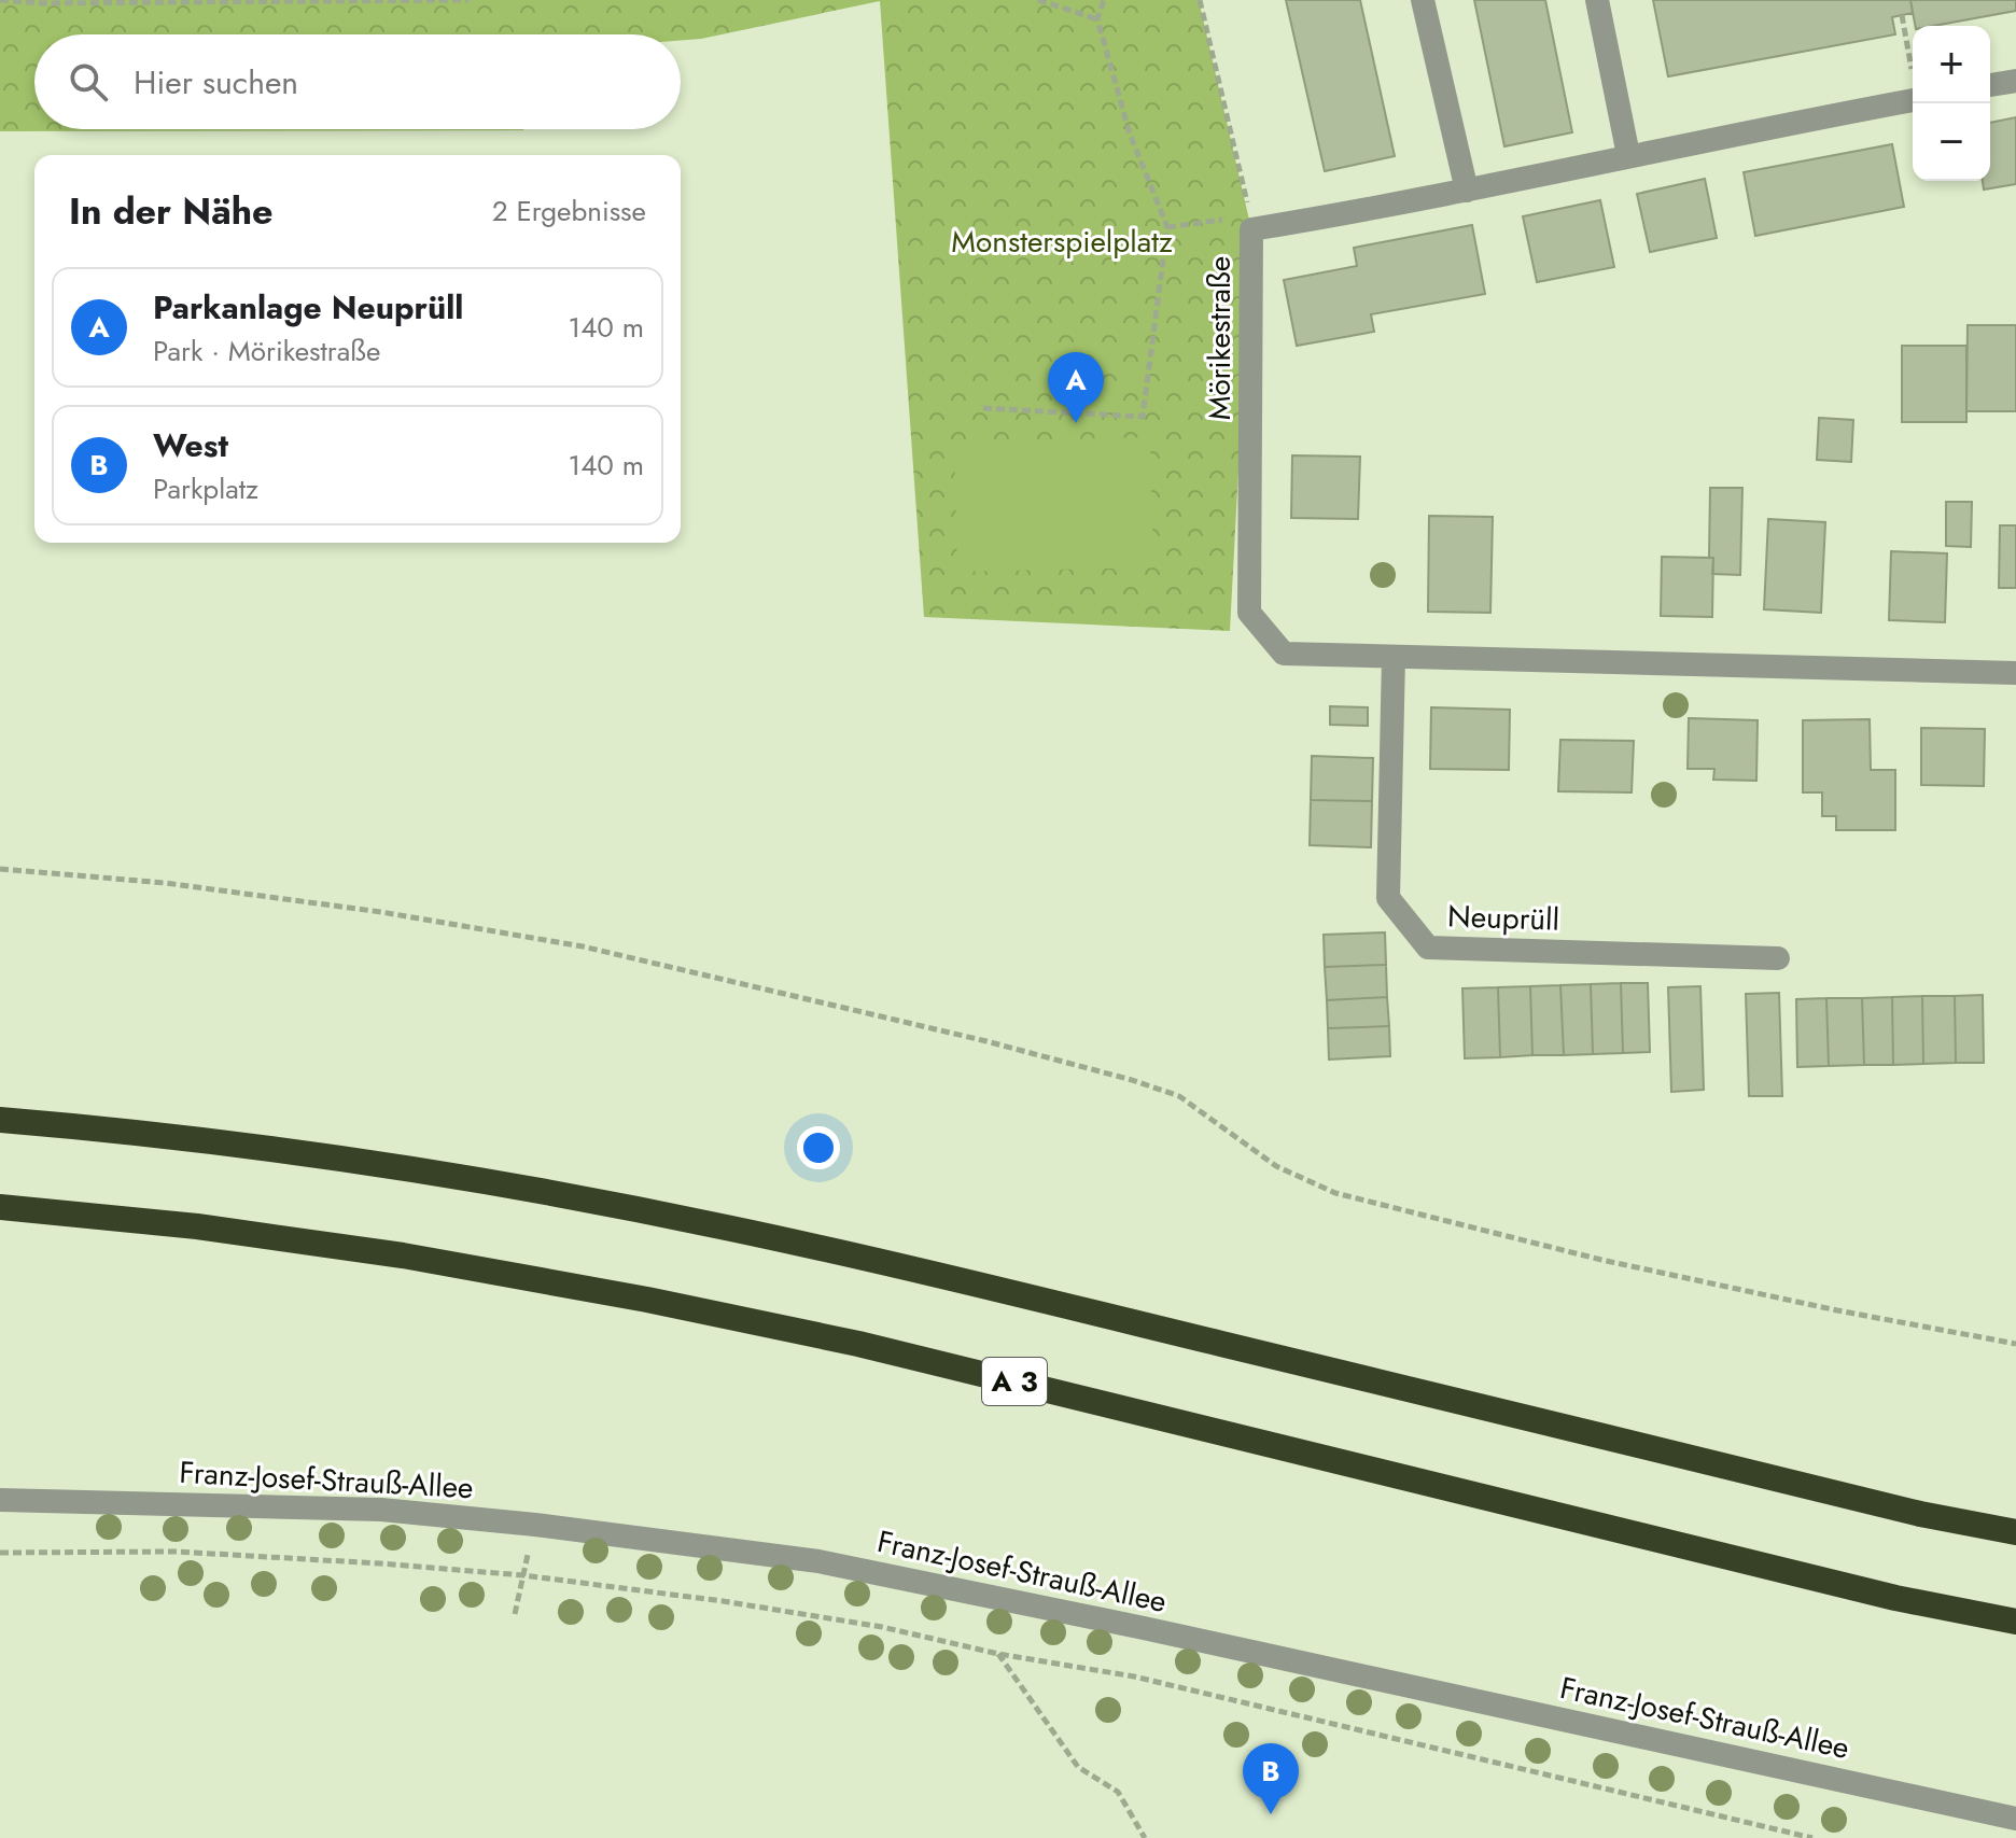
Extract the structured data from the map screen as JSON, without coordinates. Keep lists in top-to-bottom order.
{
  "streets": {
    "highway": ["A 3"],
    "street": ["Mörikestraße", "Neuprüll", "Franz-Josef-Strauß-Allee"]
  },
  "crossings": [
    ["Mörikestraße", "Neuprüll"]
  ],
  "parks": ["Monsterspielplatz"],
  "page": {
    "map_buttons": ["+", "−"],
    "search": "Hier suchen",
    "heading": ["In der Nähe", "2 Ergebnisse"],
    "list": [
      {
        "mark": "A",
        "name": "Parkanlage Neuprüll",
        "note": "Park · Mörikestraße",
        "value": "140 m"
      },
      {
        "mark": "B",
        "name": "West",
        "note": "Parkplatz",
        "value": "140 m"
      }
    ],
    "pins": ["A", "B"]
  }
}
